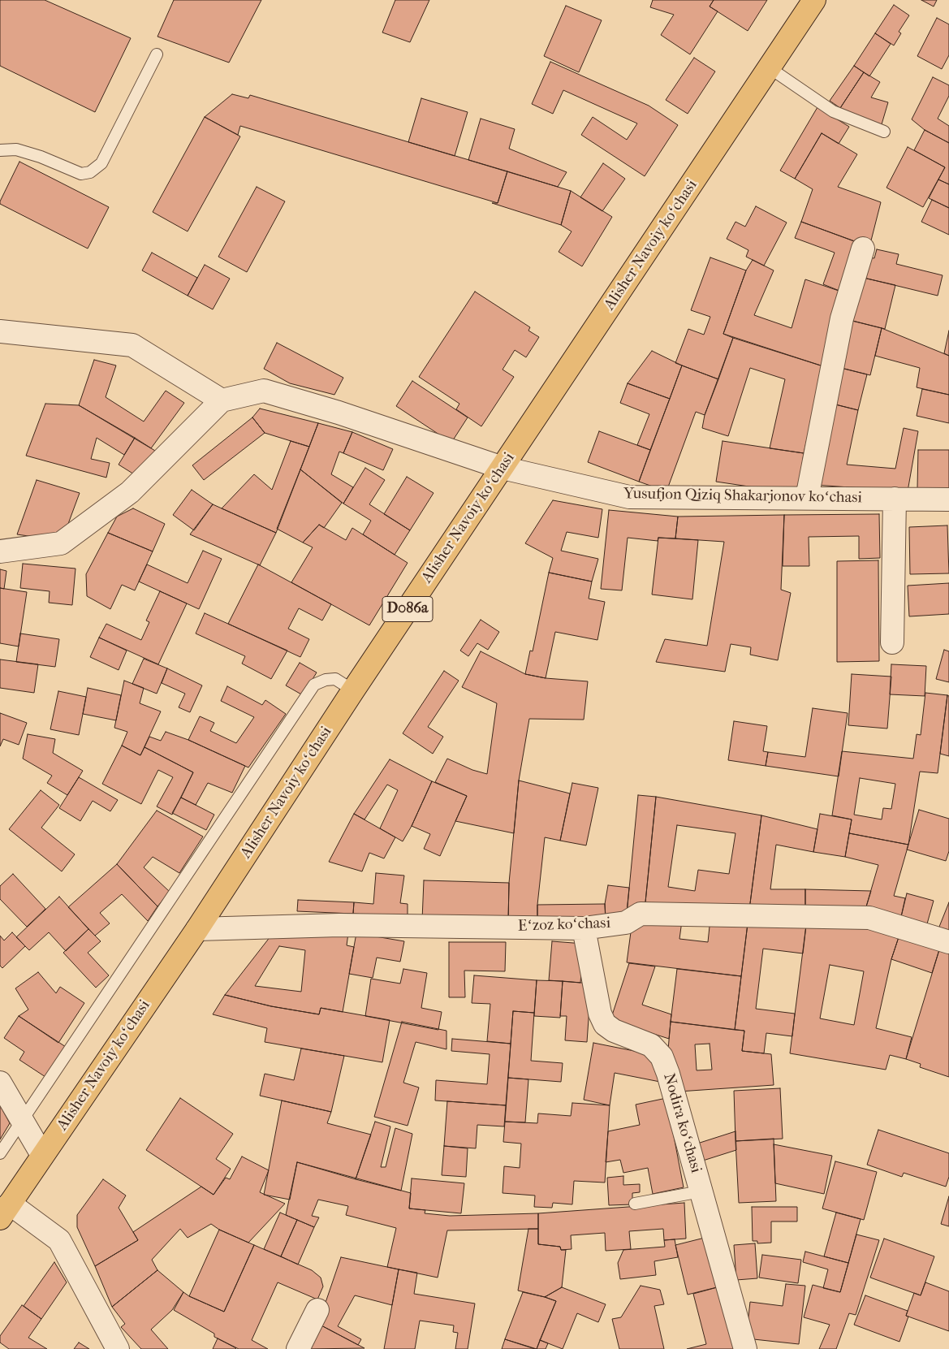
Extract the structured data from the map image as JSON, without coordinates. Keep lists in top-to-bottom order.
{
  "streets": {
    "main road": ["Alisher Navoiy koʻchasi", "D086a"],
    "street": ["Yusufjon Qiziq Shakarjonov koʻchasi", "Eʻzoz koʻchasi", "Nodira koʻchasi"]
  },
  "crossings": [
    ["Alisher Navoiy koʻchasi", "Yusufjon Qiziq Shakarjonov koʻchasi"],
    ["Alisher Navoiy koʻchasi", "Eʻzoz koʻchasi"],
    ["Eʻzoz koʻchasi", "Nodira koʻchasi"]
  ]
}
